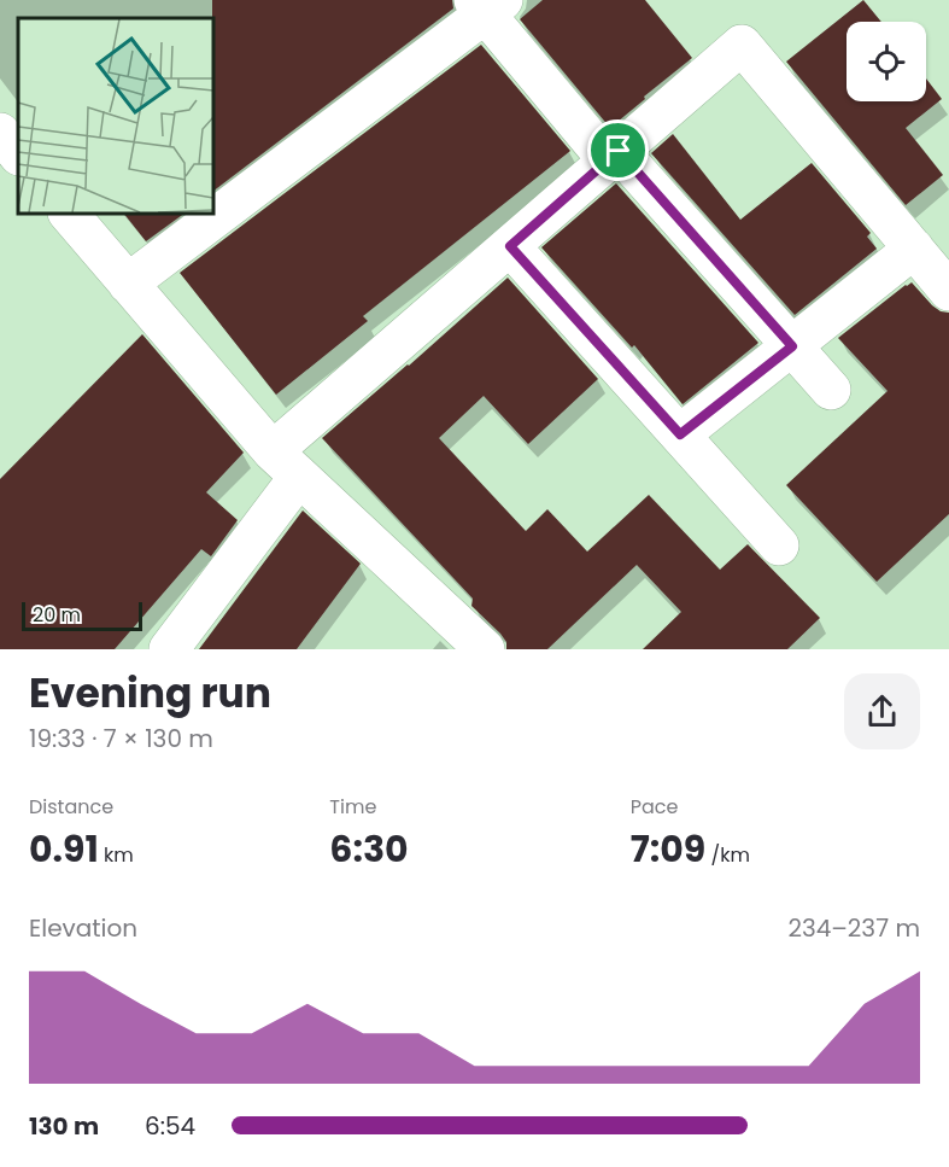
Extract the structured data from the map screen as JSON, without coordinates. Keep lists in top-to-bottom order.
{
  "scale_bar": "20 m",
  "page": {
    "scale": "20 m",
    "heading": ["Evening run", "19:33 · 7 × 130 m"],
    "stats": [
      ["Distance", "0.91 km"],
      ["Time", "6:30"],
      ["Pace", "7:09 /km"]
    ],
    "chart": ["Elevation", "234–237 m"],
    "list": [
      {
        "name": "130 m",
        "note": "6:54"
      }
    ]
  }
}
